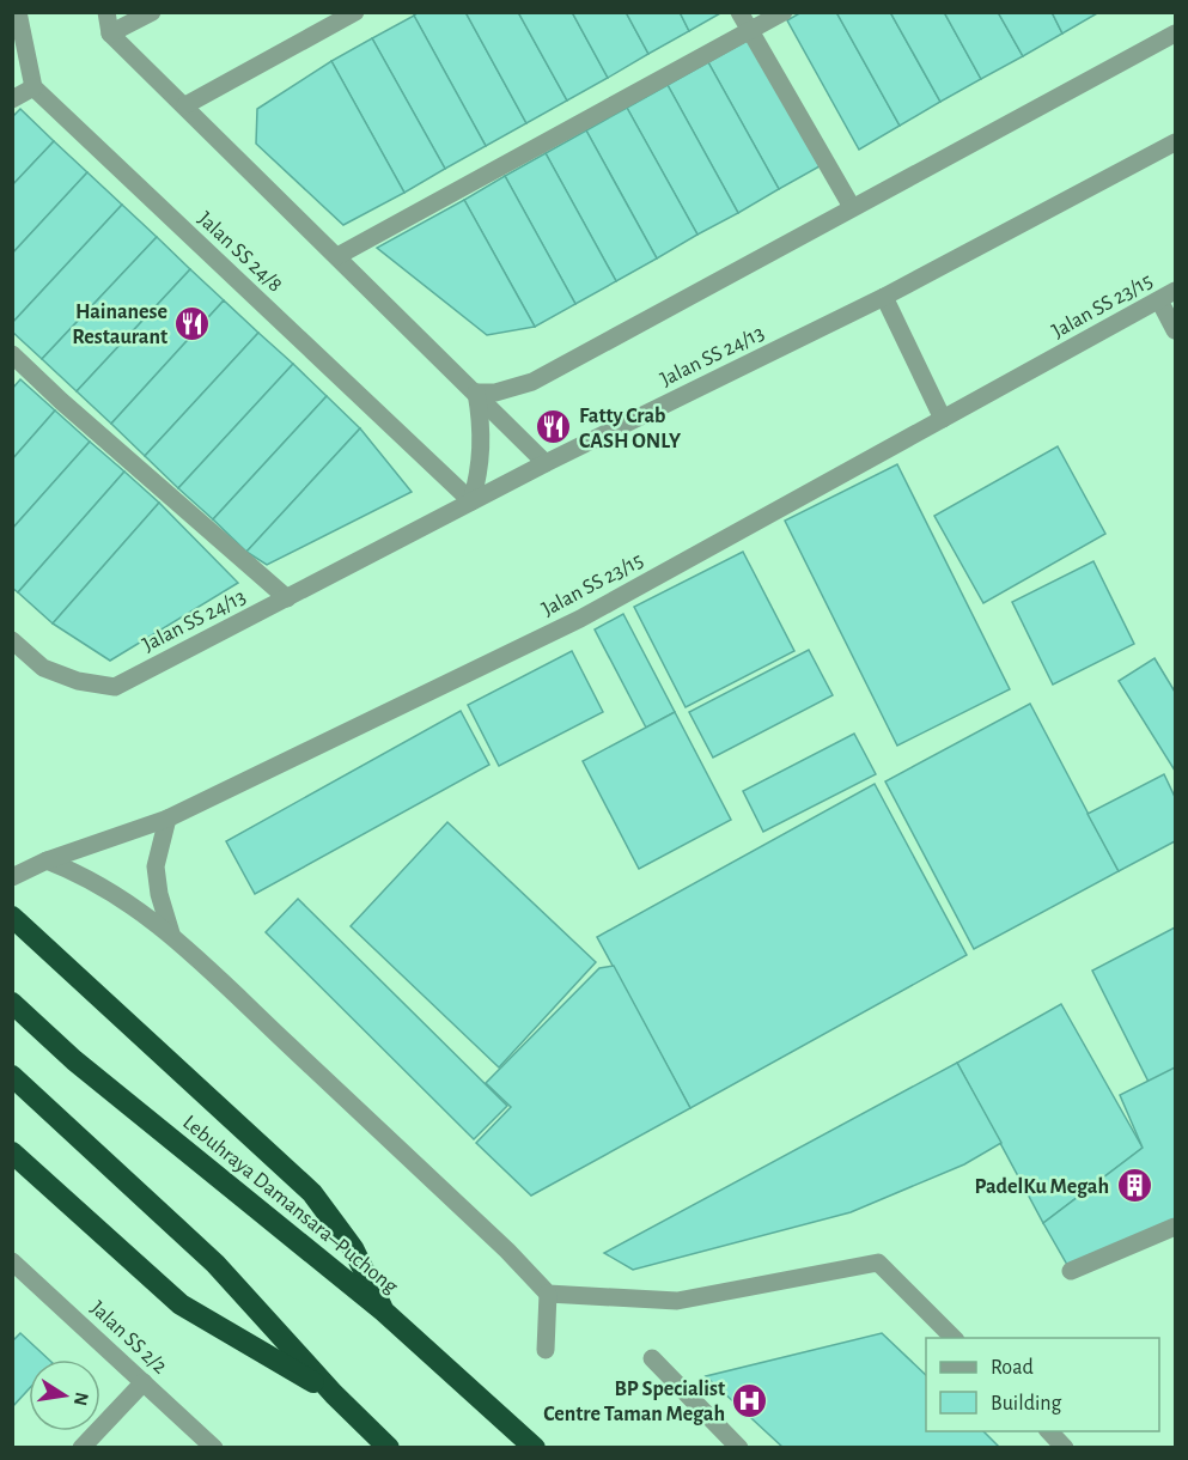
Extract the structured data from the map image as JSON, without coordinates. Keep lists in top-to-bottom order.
{
  "streets": {
    "highway": ["Lebuhraya Damansara–Puchong"],
    "street": [
      "Jalan SS 24/8",
      "Jalan SS 23/15",
      "Jalan SS 24/13",
      "Jalan SS 2/2"
    ]
  },
  "crossings": [
    ["Jalan SS 24/8", "Jalan SS 24/13"]
  ],
  "places": {
    "restaurant": ["Hainanese Restaurant", "Fatty Crab CASH ONLY"],
    "building": ["PadelKu Megah"],
    "hospital": ["BP Specialist Centre Taman Megah"]
  },
  "legend": ["Road", "Building"],
  "north": "right"
}
